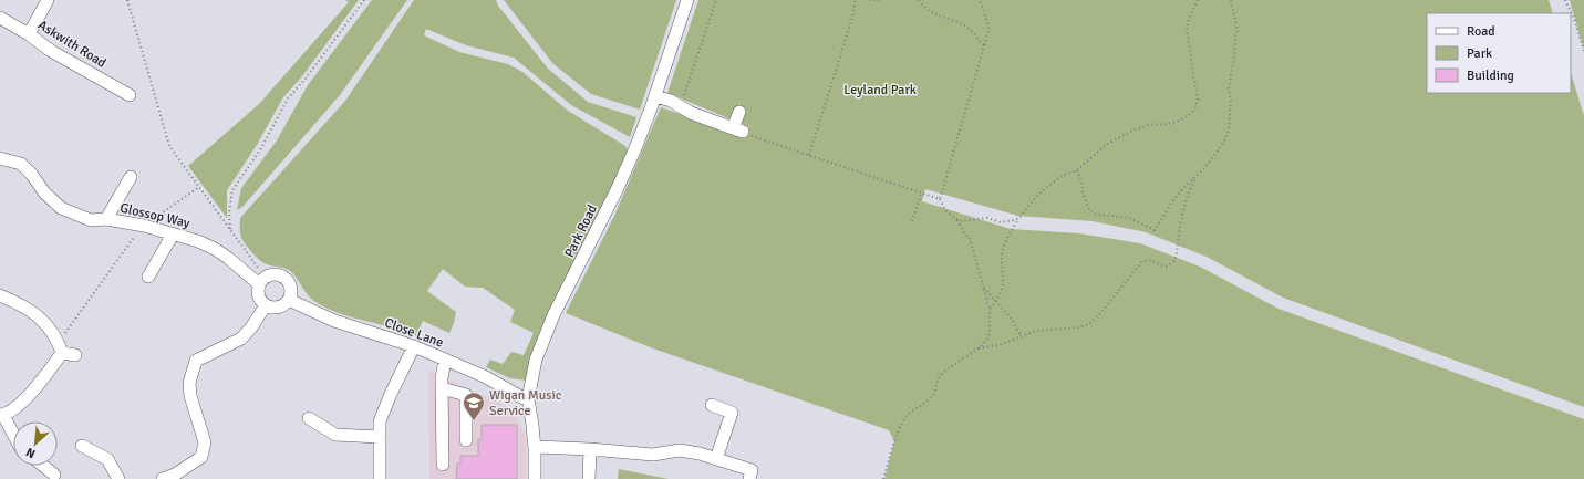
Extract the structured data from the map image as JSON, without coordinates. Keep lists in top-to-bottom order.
{
  "streets": {
    "street": [
      "Askwith Road",
      "Glossop Way",
      "Park Road",
      "Close Lane"
    ]
  },
  "crossings": [
    ["Glossop Way", "Close Lane"],
    ["Park Road", "Close Lane"]
  ],
  "parks": ["Leyland Park"],
  "places": {
    "school or university": ["Wigan Music Service"]
  },
  "legend": ["Road", "Park", "Building"],
  "north": "bottom left"
}
